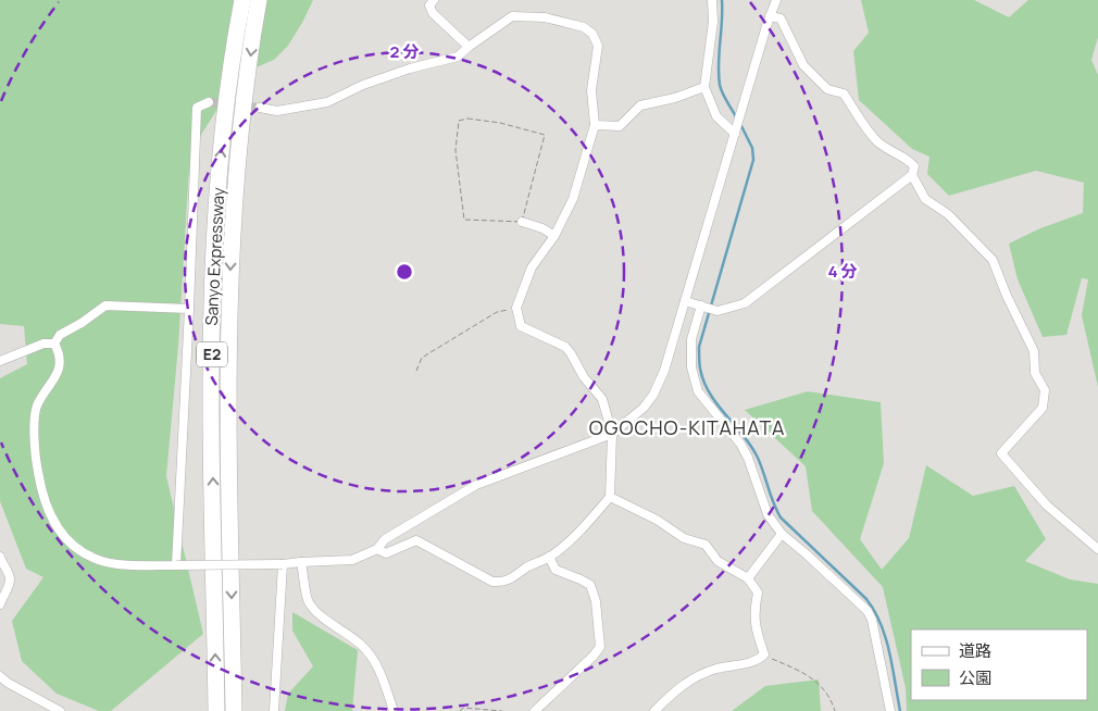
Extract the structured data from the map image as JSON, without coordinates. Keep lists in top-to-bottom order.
{
  "streets": {
    "highway": ["Sanyo Expressway", "E2"]
  },
  "districts": ["OGOCHO-KITAHATA"],
  "legend": ["道路", "公園"],
  "rings": ["2 分", "4 分"]
}
